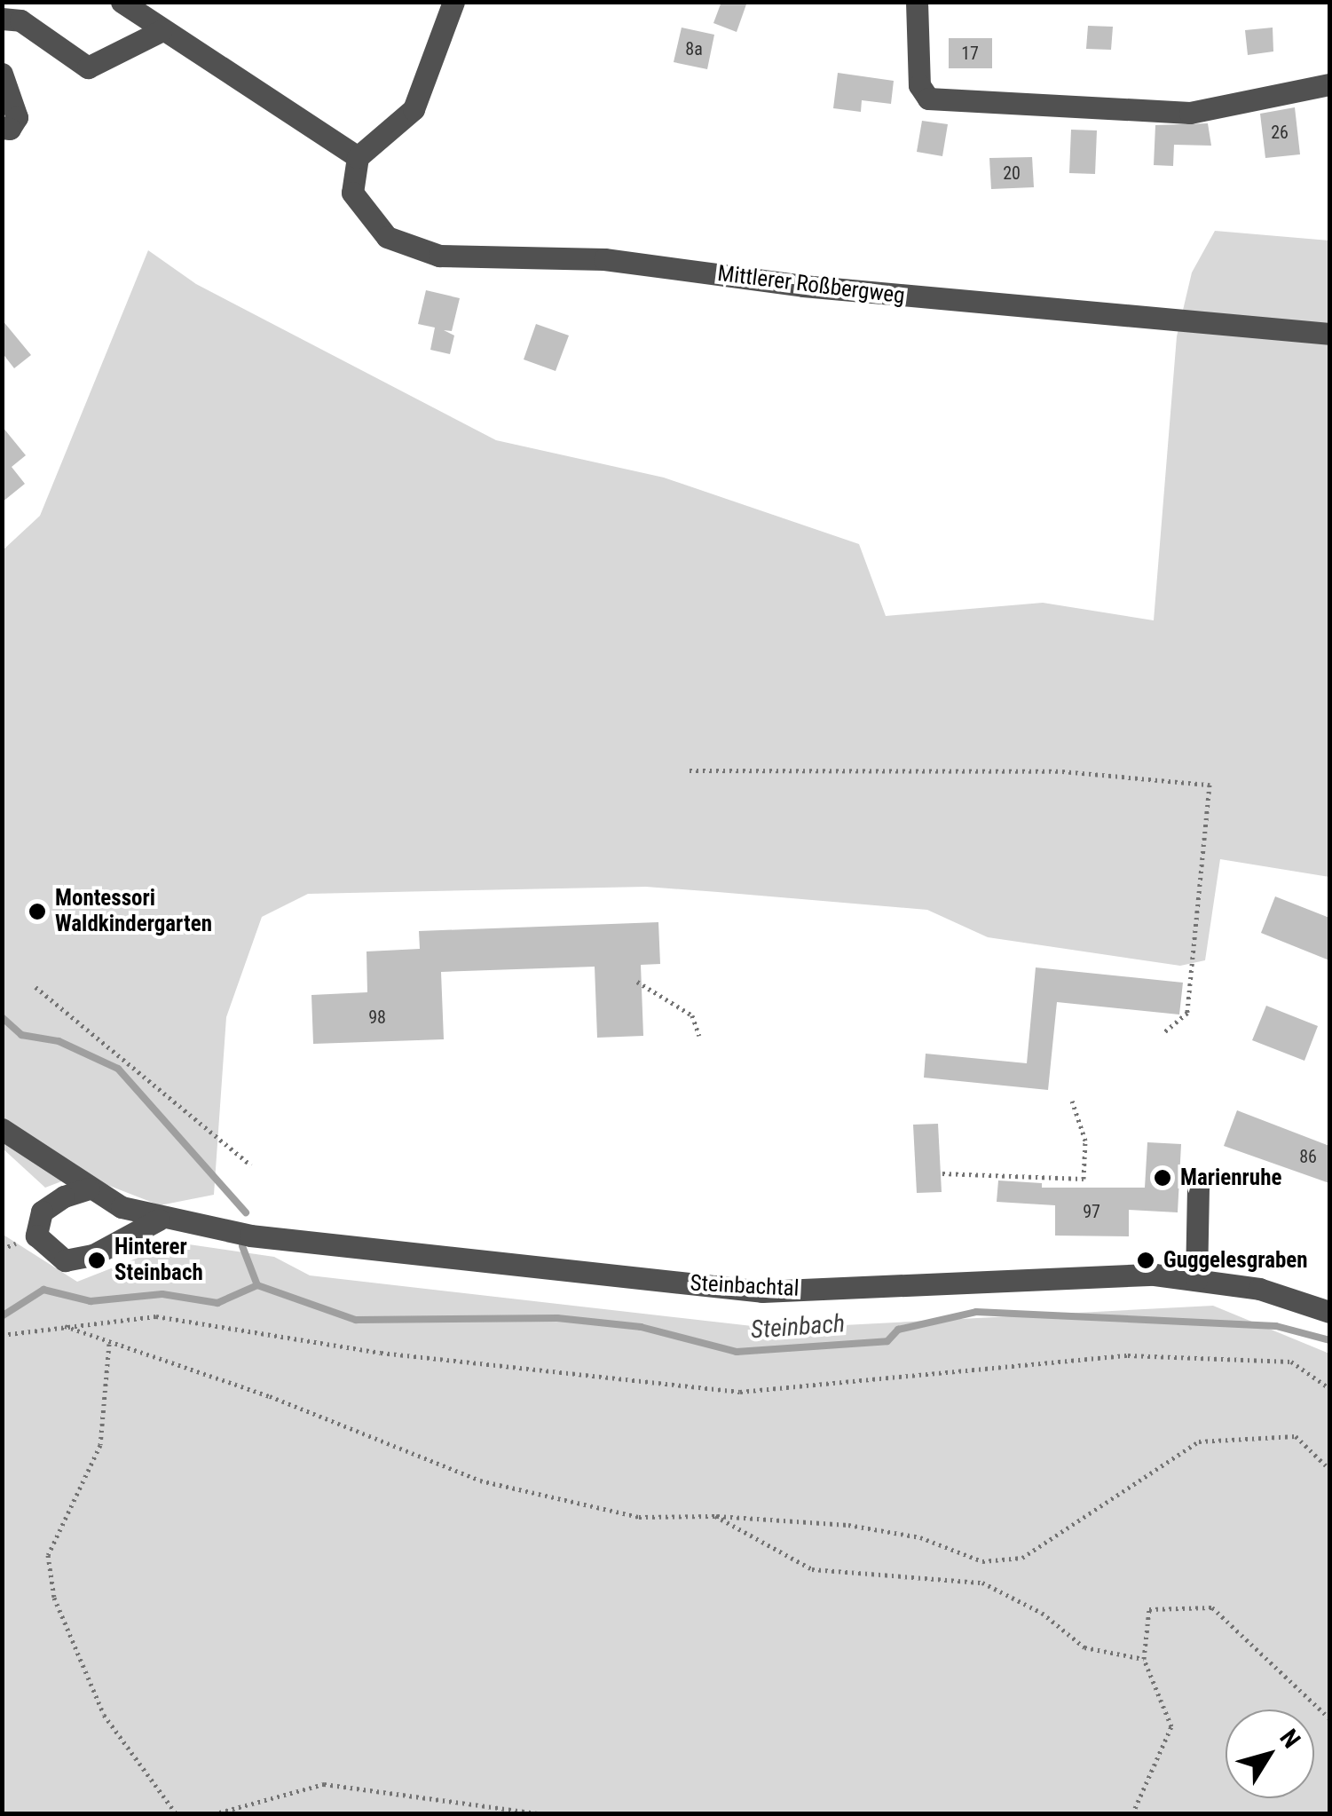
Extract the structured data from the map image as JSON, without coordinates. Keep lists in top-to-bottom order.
{
  "streets": {
    "street": ["Mittlerer Roßbergweg", "Steinbachtal"]
  },
  "water": ["Steinbach"],
  "places": [
    "Montessori Waldkindergarten",
    "Marienruhe",
    "Hinterer Steinbach",
    "Guggelesgraben"
  ],
  "house_numbers": [
    "8a",
    "17",
    "26",
    "20",
    "98",
    "86",
    "97"
  ],
  "north": "top right"
}
